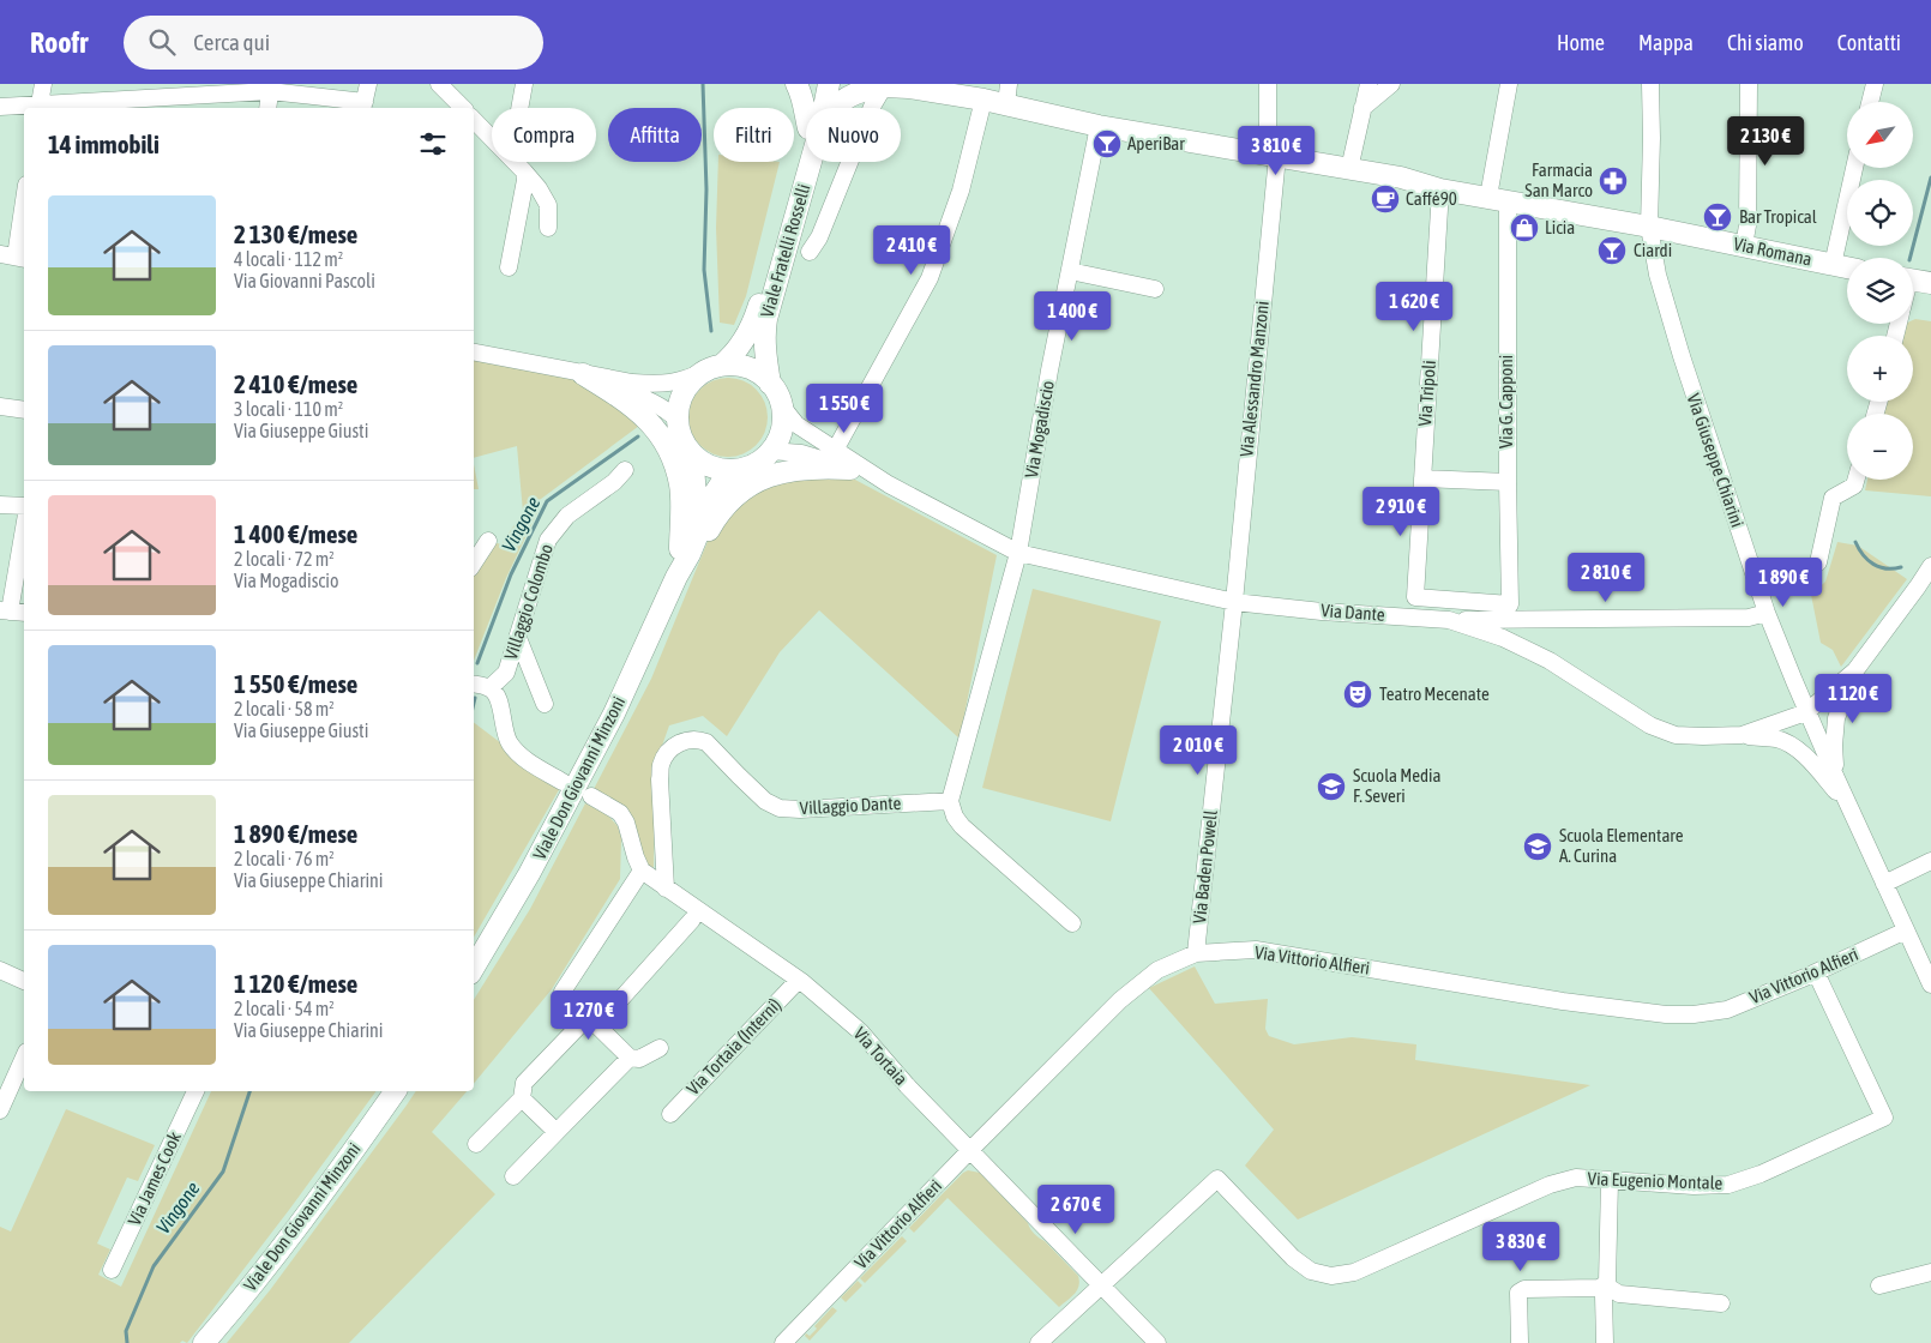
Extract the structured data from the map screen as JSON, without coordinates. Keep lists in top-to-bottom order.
{
  "streets": {
    "main road": ["Viale Fratelli Rosselli", "Via Romana", "Viale Don Giovanni Minzoni"],
    "street": [
      "Via Alessandro Manzoni",
      "Via Tripoli",
      "Via G. Capponi",
      "Via Mogadiscio",
      "Via Giuseppe Chiarini",
      "Villaggio Colombo",
      "Via Dante",
      "Villaggio Dante",
      "Via Baden Powell",
      "Via Vittorio Alfieri",
      "Via Tortaia (Interni)",
      "Via Tortaia",
      "Via James Cook",
      "Via Eugenio Montale"
    ]
  },
  "crossings": [
    ["Viale Fratelli Rosselli", "Via Dante"],
    ["Viale Fratelli Rosselli", "Viale Don Giovanni Minzoni"],
    ["Via Romana", "Via Alessandro Manzoni"],
    ["Via Romana", "Via Tripoli"],
    ["Via Romana", "Via G. Capponi"],
    ["Via Romana", "Via Mogadiscio"],
    ["Via Romana", "Via Giuseppe Chiarini"],
    ["Via Alessandro Manzoni", "Via Dante"],
    ["Via Alessandro Manzoni", "Via Baden Powell"],
    ["Via Tripoli", "Via G. Capponi"],
    ["Via Mogadiscio", "Via Dante"],
    ["Via Giuseppe Chiarini", "Via Dante"],
    ["Via Giuseppe Chiarini", "Via Vittorio Alfieri"],
    ["Via Dante", "Viale Don Giovanni Minzoni"],
    ["Via Dante", "Via Baden Powell"],
    ["Villaggio Dante", "Via Tortaia"],
    ["Via Baden Powell", "Via Vittorio Alfieri"],
    ["Via Vittorio Alfieri", "Via Tortaia"],
    ["Via Vittorio Alfieri", "Via Eugenio Montale"],
    ["Via Tortaia (Interni)", "Via Tortaia"],
    ["Via Tortaia", "Via Eugenio Montale"]
  ],
  "water": ["Vingone"],
  "places": {
    "bar": ["AperiBar", "Bar Tropical", "Ciardi"],
    "pharmacy": ["Farmacia San Marco"],
    "cafe": ["Caffé90"],
    "shop": ["Licia"],
    "theatre": ["Teatro Mecenate"],
    "school or university": ["Scuola Media F. Severi", "Scuola Elementare A. Curina"]
  },
  "north": "bottom left",
  "page": {
    "header": "Roofr",
    "search": "Cerca qui",
    "nav": [
      "Home",
      "Mappa",
      "Chi siamo",
      "Contatti"
    ],
    "map_buttons": ["+", "−"],
    "chip": [
      "Compra",
      "Affitta",
      "Filtri",
      "Nuovo"
    ],
    "heading": "14 immobili",
    "price": [
      "2 130 €",
      "3 810 €",
      "2 410 €",
      "1 620 €",
      "1 400 €",
      "1 550 €",
      "2 910 €",
      "2 810 €",
      "1 890 €",
      "1 120 €",
      "2 010 €",
      "1 270 €",
      "2 670 €",
      "3 830 €"
    ],
    "list": [
      {
        "name": "2 130 €/mese",
        "note": "4 locali · 112 m² · Via Giovanni Pascoli"
      },
      {
        "name": "2 410 €/mese",
        "note": "3 locali · 110 m² · Via Giuseppe Giusti"
      },
      {
        "name": "1 400 €/mese",
        "note": "2 locali · 72 m² · Via Mogadiscio"
      },
      {
        "name": "1 550 €/mese",
        "note": "2 locali · 58 m² · Via Giuseppe Giusti"
      },
      {
        "name": "1 890 €/mese",
        "note": "2 locali · 76 m² · Via Giuseppe Chiarini"
      },
      {
        "name": "1 120 €/mese",
        "note": "2 locali · 54 m² · Via Giuseppe Chiarini"
      }
    ]
  }
}
